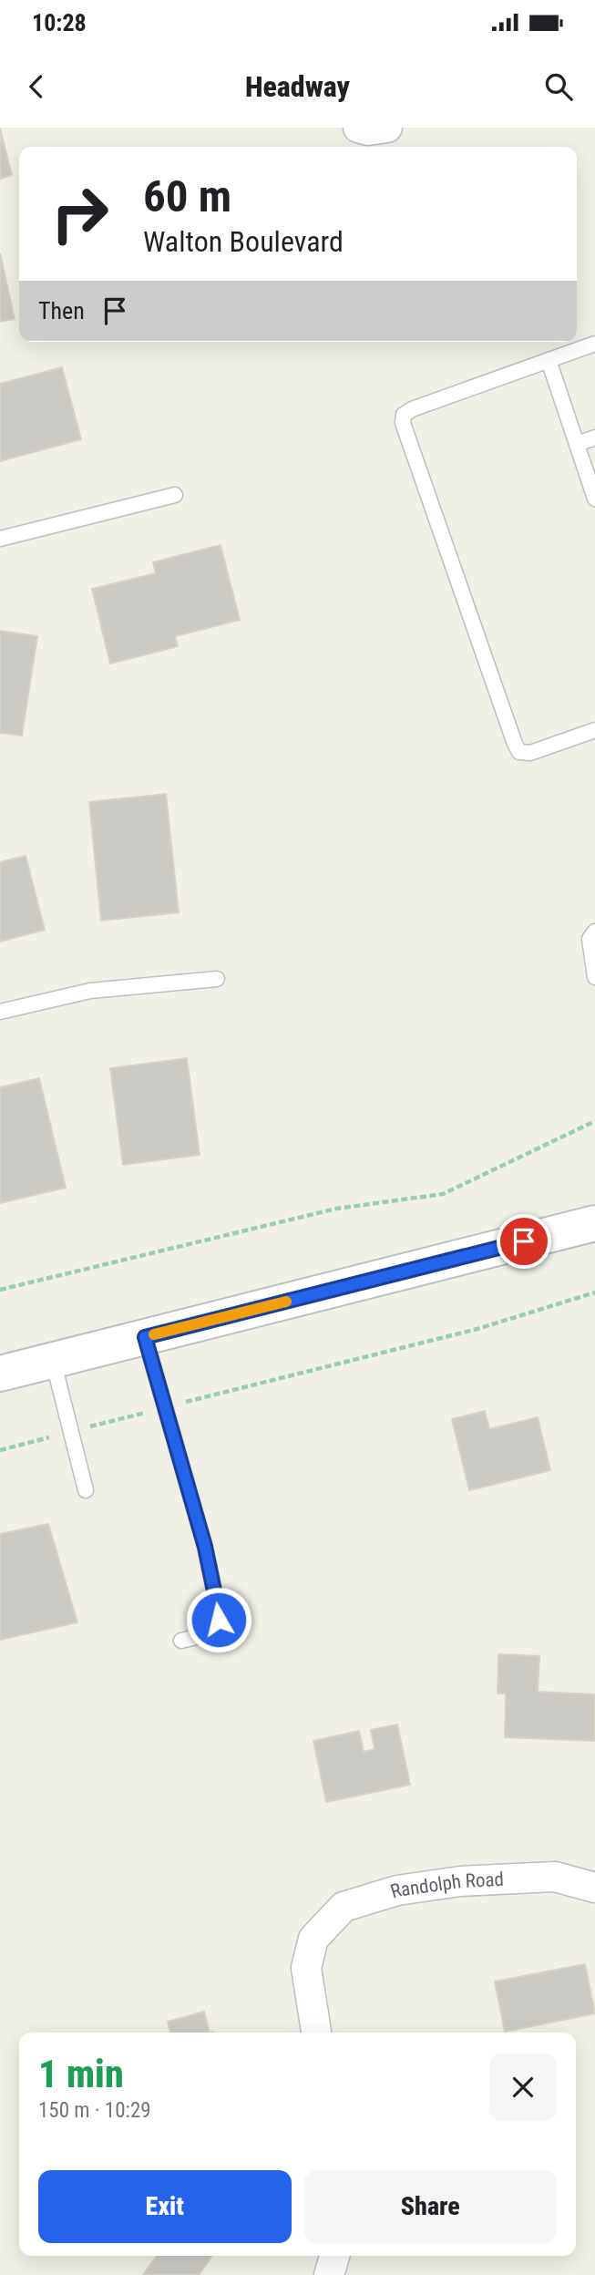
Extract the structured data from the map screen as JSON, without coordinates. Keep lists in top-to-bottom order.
{
  "streets": {
    "street": ["Randolph Road"]
  },
  "page": {
    "status": "10:28",
    "header": "Headway",
    "turn": ["60 m", "Walton Boulevard"],
    "then": "Then",
    "heading": ["1 min", "150 m · 10:29"],
    "buttons": ["Exit", "Share"]
  }
}
